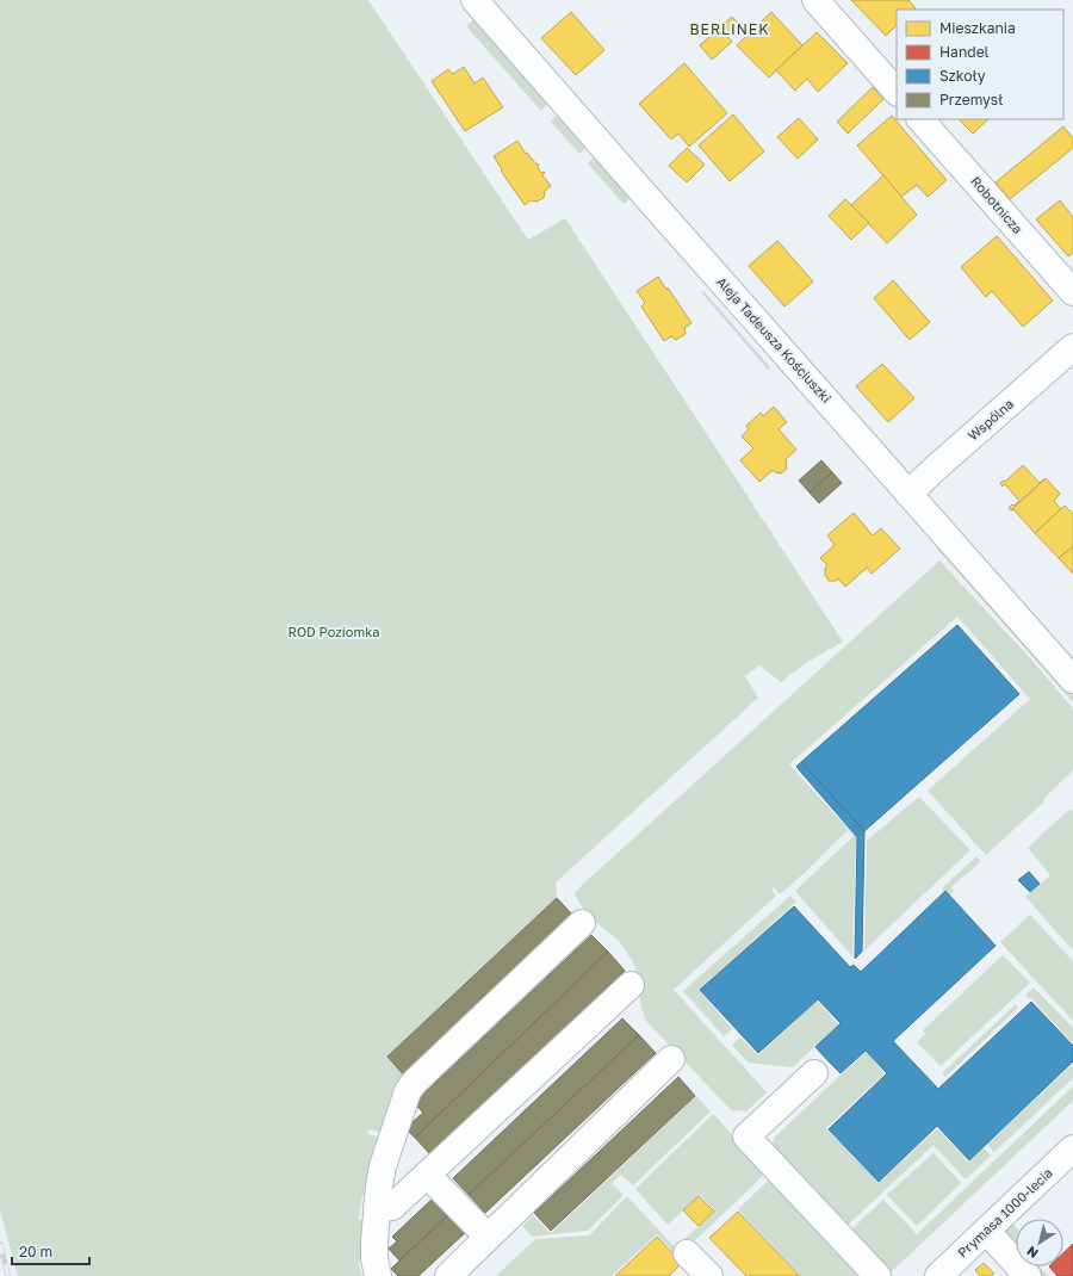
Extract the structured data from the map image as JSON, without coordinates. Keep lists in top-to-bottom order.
{
  "streets": {
    "street": [
      "Robotnicza",
      "Aleja Tadeusza Kościuszki",
      "Wspólna",
      "Prymasa 1000-lecia"
    ]
  },
  "crossings": [
    ["Aleja Tadeusza Kościuszki", "Wspólna"]
  ],
  "districts": ["BERLINEK"],
  "parks": ["ROD Poziomka"],
  "legend": [
    "Mieszkania",
    "Handel",
    "Szkoły",
    "Przemysł"
  ],
  "scale_bar": "20 m",
  "north": "bottom left"
}
